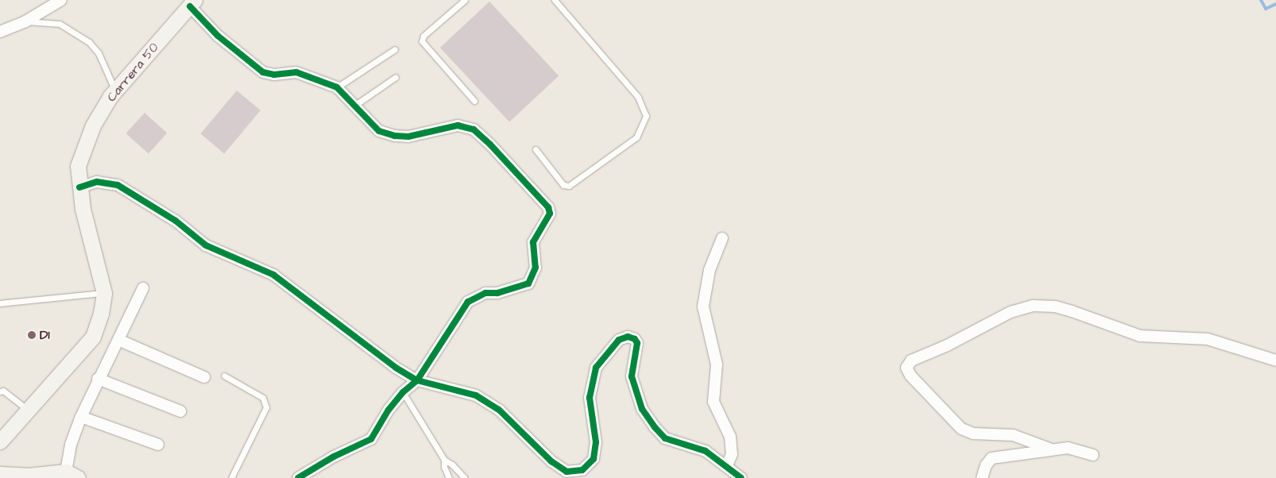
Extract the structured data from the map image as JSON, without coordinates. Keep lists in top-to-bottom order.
{
  "streets": {
    "main road": ["Carrera 50"]
  },
  "places": ["D1"]
}
